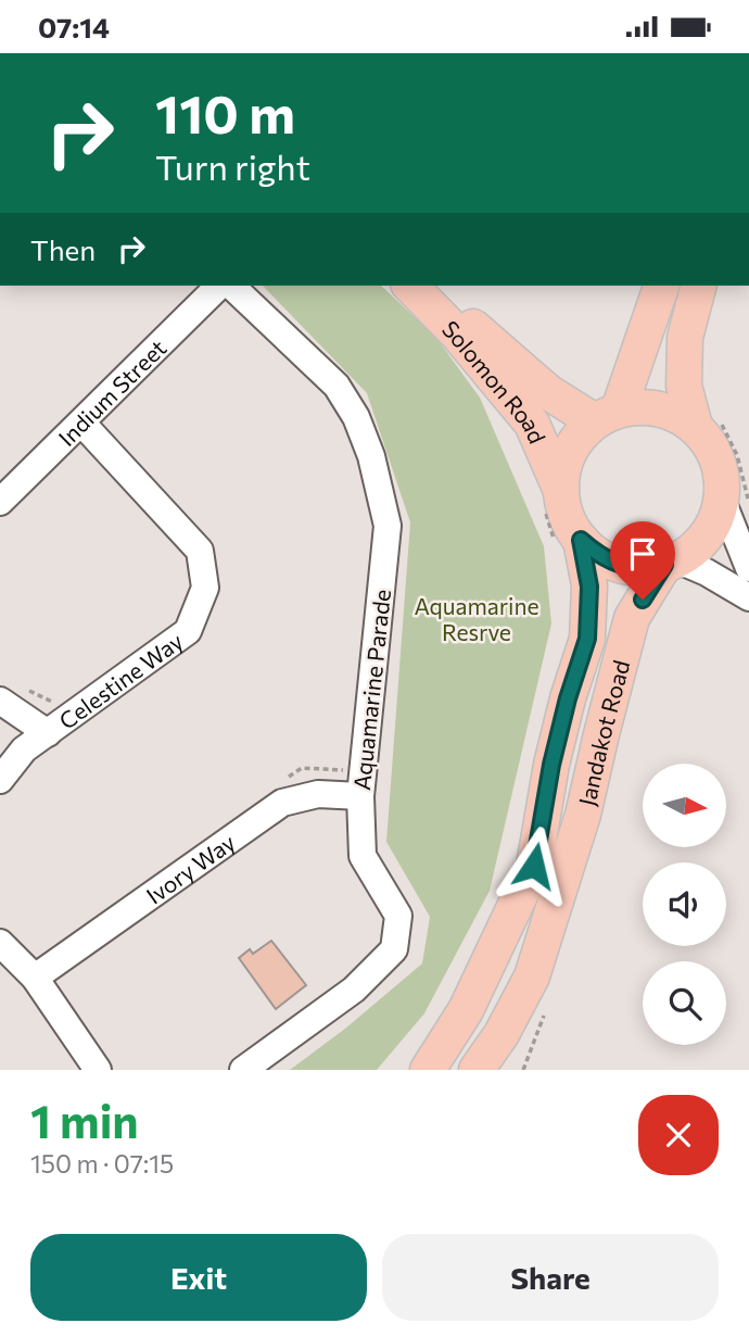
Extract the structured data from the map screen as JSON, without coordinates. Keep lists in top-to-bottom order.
{
  "streets": {
    "main road": ["Solomon Road", "Jandakot Road"],
    "street": [
      "Indium Street",
      "Celestine Way",
      "Aquamarine Parade",
      "Ivory Way"
    ]
  },
  "crossings": [
    ["Solomon Road", "Jandakot Road"],
    ["Indium Street", "Celestine Way"],
    ["Aquamarine Parade", "Ivory Way"]
  ],
  "parks": ["Aquamarine Resrve"],
  "north": "right",
  "page": {
    "status": "07:14",
    "turn": ["110 m", "Turn right"],
    "then": "Then",
    "heading": ["1 min", "150 m · 07:15"],
    "buttons": ["Exit", "Share"]
  }
}
